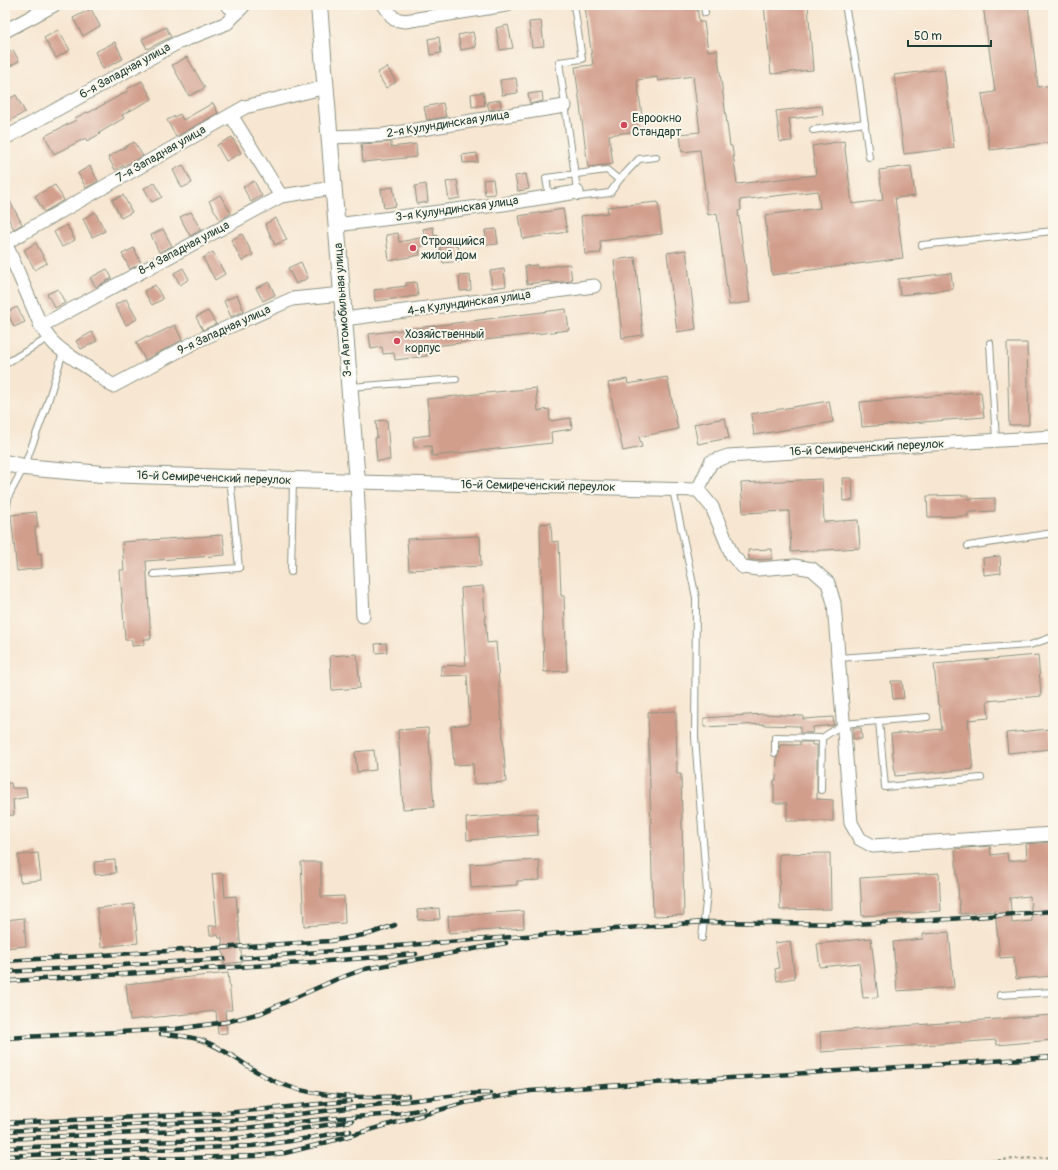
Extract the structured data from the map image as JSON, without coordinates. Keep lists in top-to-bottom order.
{
  "streets": {
    "street": [
      "6-я Западная улица",
      "2-я Кулундинская улица",
      "7-я Западная улица",
      "3-я Кулундинская улица",
      "8-я Западная улица",
      "4-я Кулундинская улица",
      "3-я Автомобильная улица",
      "9-я Западная улица",
      "16-й Семиреченский переулок"
    ]
  },
  "crossings": [
    ["2-я Кулундинская улица", "3-я Автомобильная улица"],
    ["7-я Западная улица", "3-я Автомобильная улица"],
    ["3-я Кулундинская улица", "3-я Автомобильная улица"],
    ["8-я Западная улица", "3-я Автомобильная улица"],
    ["4-я Кулундинская улица", "3-я Автомобильная улица"],
    ["3-я Автомобильная улица", "9-я Западная улица"],
    ["3-я Автомобильная улица", "16-й Семиреченский переулок"]
  ],
  "places": ["Евроокно Стандарт", "Строящийся жилой дом", "Хозяйственный корпус"],
  "scale_bar": "50 m"
}
